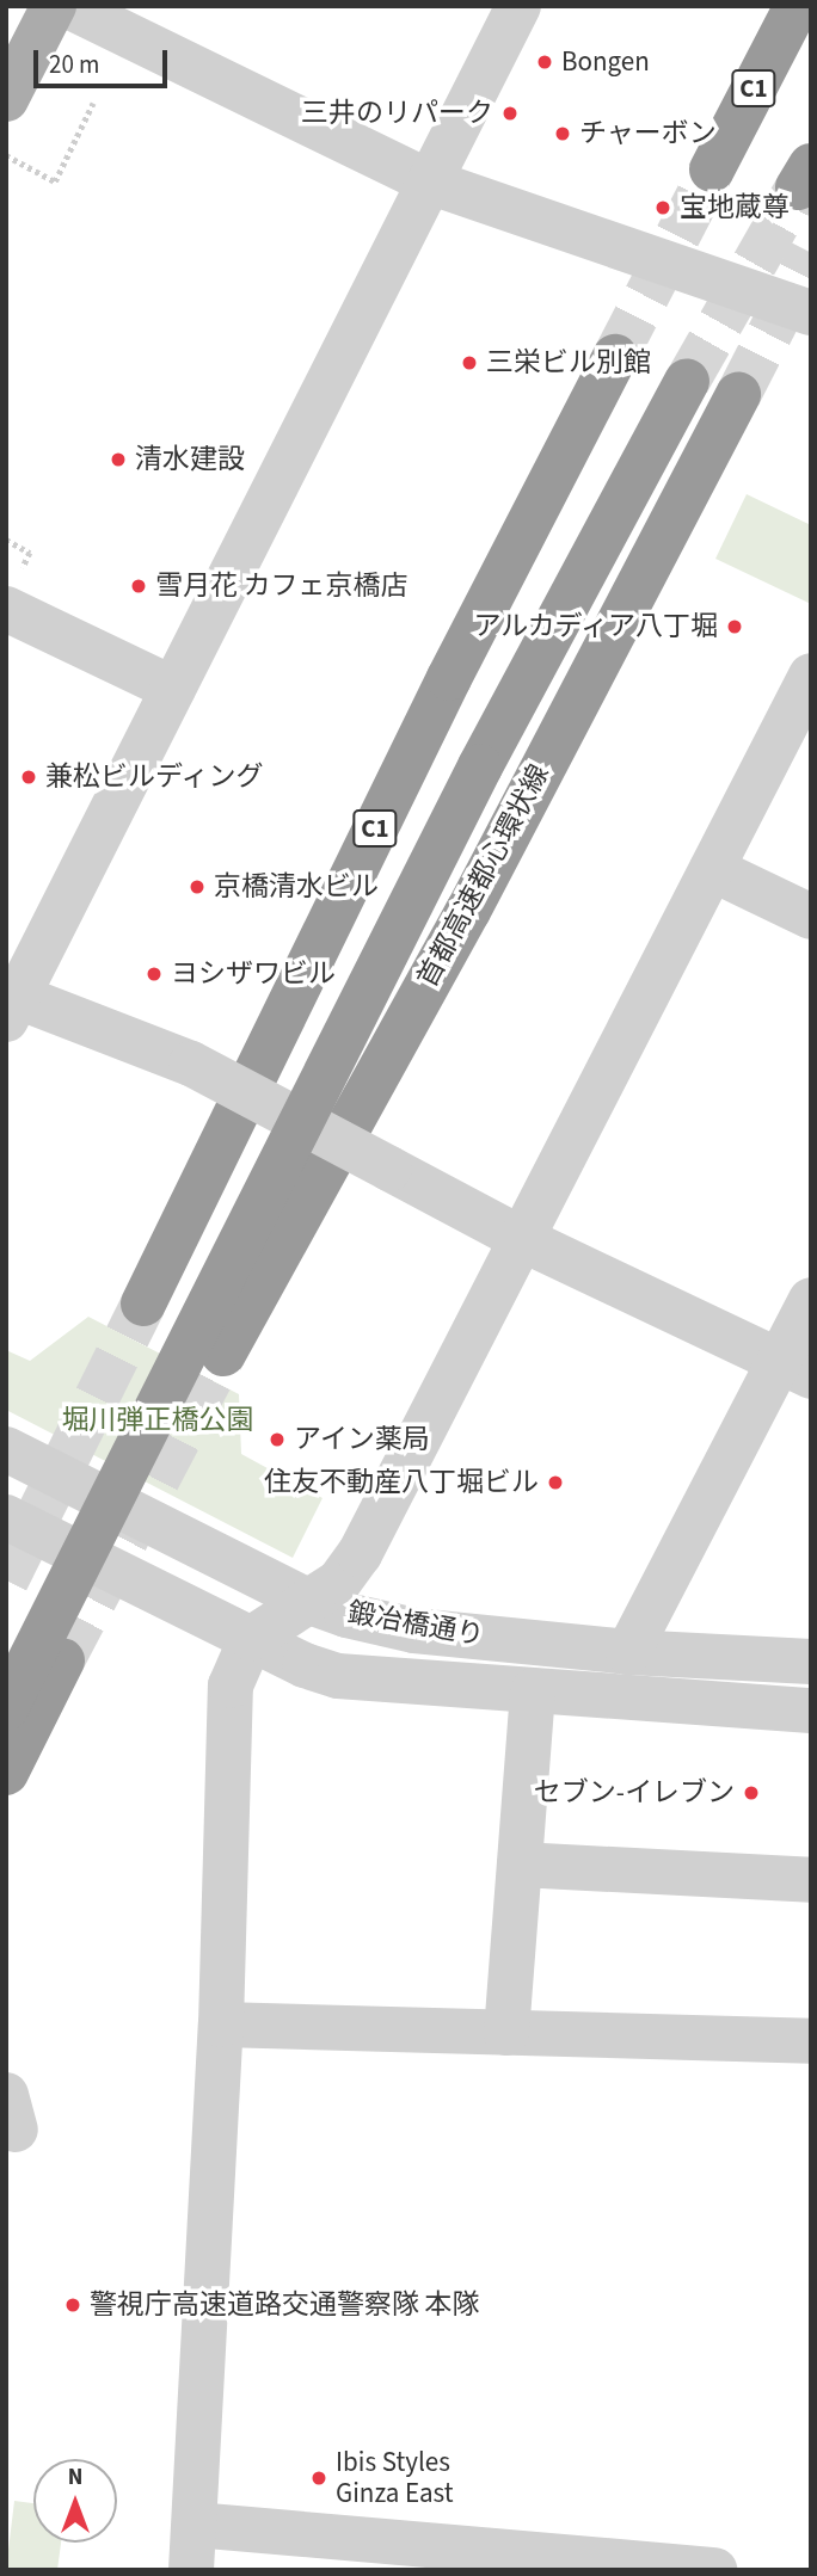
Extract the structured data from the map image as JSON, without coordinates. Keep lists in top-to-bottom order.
{
  "streets": {
    "highway": ["C1", "首都高速都心環状線"],
    "street": ["鍛冶橋通り"]
  },
  "parks": ["堀川弾正橋公園"],
  "places": [
    "Bongen",
    "三井のリパーク",
    "チャーボン",
    "宝地蔵尊",
    "三栄ビル別館",
    "清水建設",
    "雪月花 カフェ京橋店",
    "アルカディア八丁堀",
    "兼松ビルディング",
    "京橋清水ビル",
    "ヨシザワビル",
    "アイン薬局",
    "住友不動産八丁堀ビル",
    "セブン-イレブン",
    "警視庁高速道路交通警察隊 本隊",
    "Ibis Styles Ginza East"
  ],
  "scale_bar": "20 m",
  "north": "top"
}
